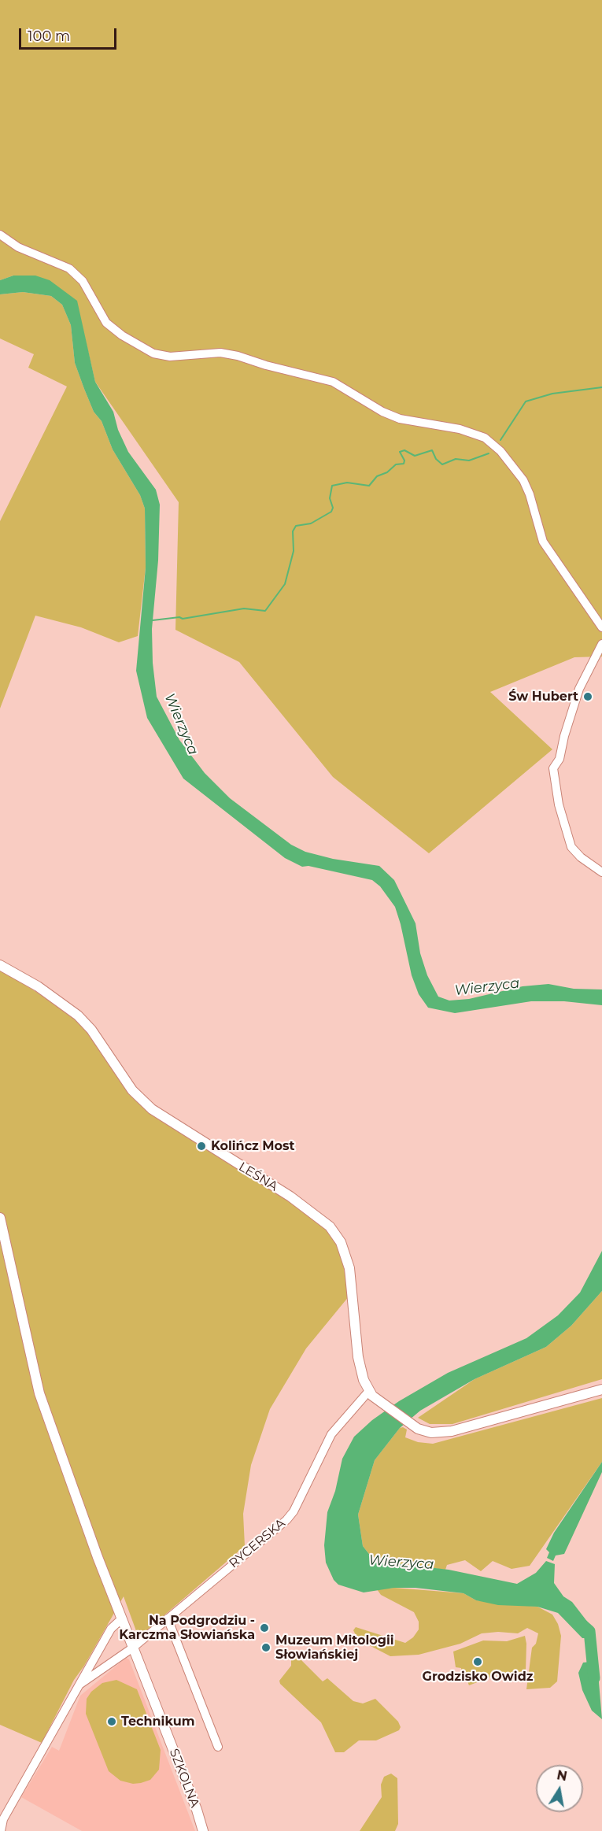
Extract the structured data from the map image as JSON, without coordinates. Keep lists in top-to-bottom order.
{
  "streets": {
    "street": ["LEŚNA", "RYCERSKA", "SZKOLNA"]
  },
  "crossings": [
    ["LEŚNA", "RYCERSKA"],
    ["RYCERSKA", "SZKOLNA"]
  ],
  "water": ["Wierzyca"],
  "places": [
    "Św Hubert",
    "Kolińcz Most",
    "Na Podgrodziu - Karczma Słowiańska",
    "Muzeum Mitologii Słowiańskiej",
    "Grodzisko Owidz",
    "Technikum"
  ],
  "scale_bar": "100 m",
  "north": "top"
}
